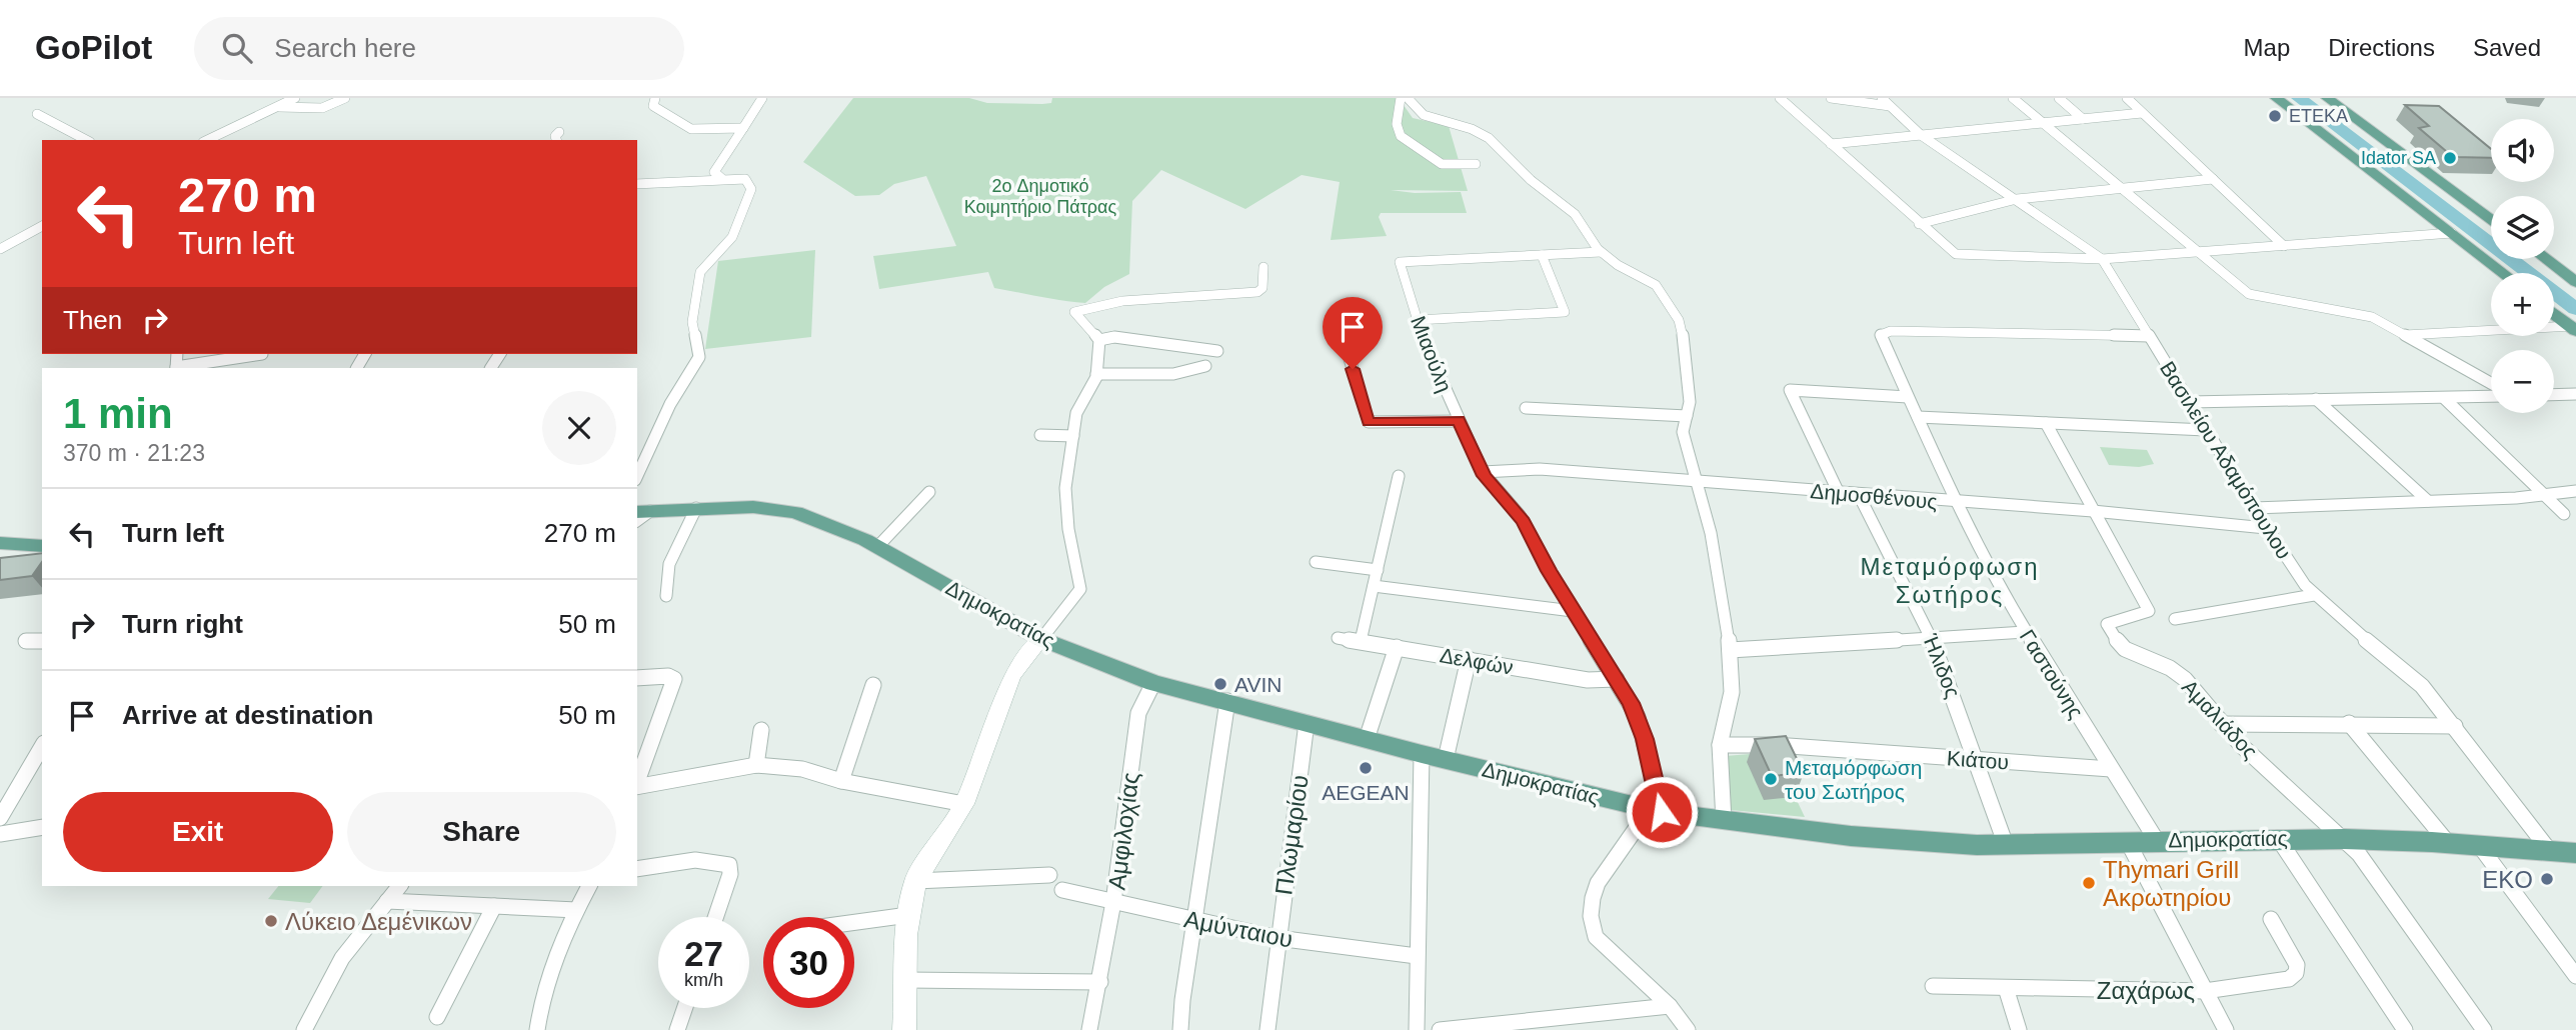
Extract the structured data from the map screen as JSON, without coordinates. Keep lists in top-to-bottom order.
{
  "streets": {
    "main road": ["Δημοκρατίας"],
    "street": [
      "Μιαούλη",
      "Βασιλείου Αδαμόπουλου",
      "Δημοσθένους",
      "Δελφών",
      "Ήλιδος",
      "Γαστούνης",
      "Αμαλιάδος",
      "Κιάτου",
      "Αμφιλοχίας",
      "Πλωμαρίου",
      "Αμύνταιου",
      "Ζαχάρως"
    ]
  },
  "crossings": [
    ["Μιαούλη", "Δημοσθένους"],
    ["Μιαούλη", "Δημοκρατίας"],
    ["Μιαούλη", "Δελφών"],
    ["Βασιλείου Αδαμόπουλου", "Δημοσθένους"],
    ["Βασιλείου Αδαμόπουλου", "Δημοκρατίας"],
    ["Βασιλείου Αδαμόπουλου", "Γαστούνης"],
    ["Δημοσθένους", "Ήλιδος"],
    ["Δημοσθένους", "Γαστούνης"],
    ["Δημοσθένους", "Αμαλιάδος"],
    ["Δημοκρατίας", "Ήλιδος"],
    ["Δημοκρατίας", "Γαστούνης"],
    ["Δημοκρατίας", "Αμαλιάδος"],
    ["Δημοκρατίας", "Αμφιλοχίας"],
    ["Δημοκρατίας", "Πλωμαρίου"],
    ["Ήλιδος", "Κιάτου"],
    ["Γαστούνης", "Κιάτου"],
    ["Αμφιλοχίας", "Αμύνταιου"],
    ["Πλωμαρίου", "Αμύνταιου"]
  ],
  "districts": ["Μεταμόρφωση Σωτήρος"],
  "parks": ["2o Δημοτικό Κοιμητήριο Πάτρας"],
  "places": [
    "ΕΤΕΚΑ",
    "Idator SA",
    "AVIN",
    "AEGEAN",
    "Μεταμόρφωση του Σωτήρος",
    "EKO",
    "Thymari Grill Ακρωτηρίου",
    "Λύκειο Δεμένικων"
  ],
  "page": {
    "header": "GoPilot",
    "search": "Search here",
    "nav": ["Map", "Directions", "Saved"],
    "map_buttons": ["+", "−"],
    "turn": ["270 m", "Turn left"],
    "then": "Then",
    "heading": ["1 min", "370 m · 21:23"],
    "list": [
      {
        "name": "Turn left",
        "value": "270 m"
      },
      {
        "name": "Turn right",
        "value": "50 m"
      },
      {
        "name": "Arrive at destination",
        "value": "50 m"
      }
    ],
    "buttons": ["Exit", "Share"],
    "speed": "27 km/h",
    "limit": "30"
  }
}
